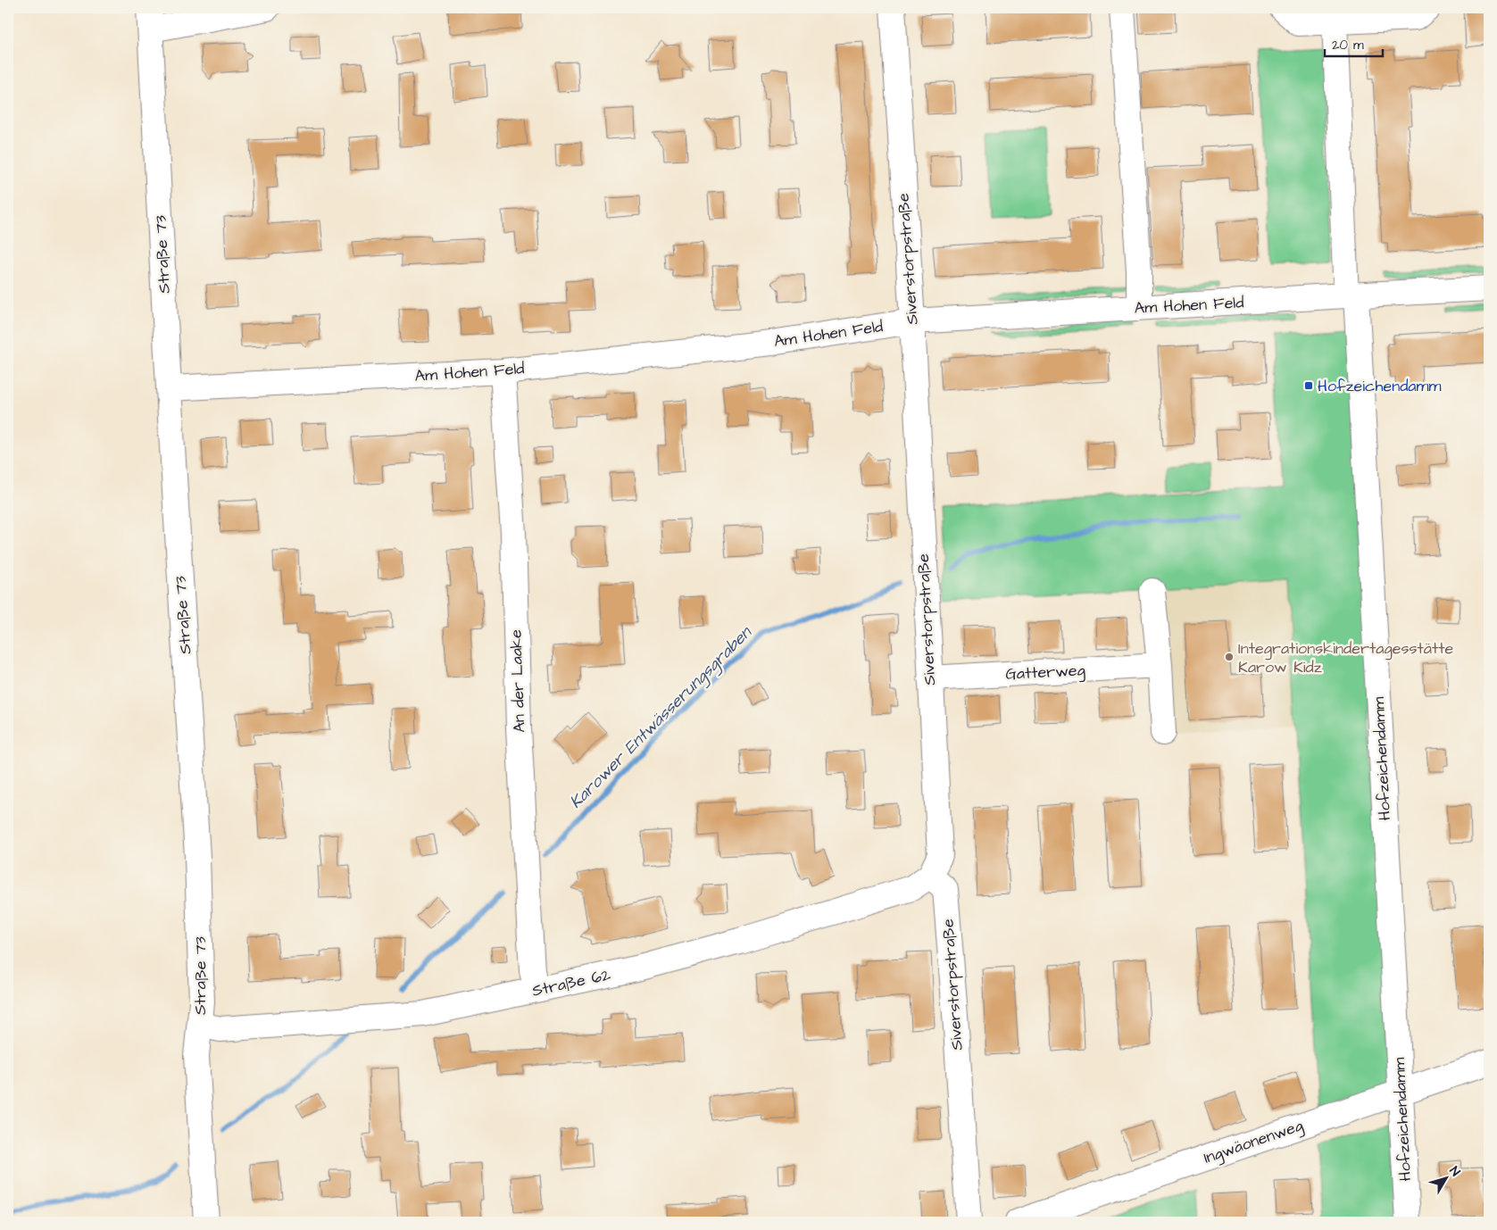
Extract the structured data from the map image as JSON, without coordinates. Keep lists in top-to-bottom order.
{
  "streets": {
    "street": [
      "Straße 73",
      "Siverstorpstraße",
      "Am Hohen Feld",
      "Gatterweg",
      "An der Laake",
      "Hofzeichendamm",
      "Straße 62",
      "Ingwäonenweg"
    ]
  },
  "crossings": [
    ["Straße 73", "Am Hohen Feld"],
    ["Straße 73", "Straße 62"],
    ["Siverstorpstraße", "Am Hohen Feld"],
    ["Siverstorpstraße", "Gatterweg"],
    ["Siverstorpstraße", "Straße 62"],
    ["Am Hohen Feld", "An der Laake"],
    ["Am Hohen Feld", "Hofzeichendamm"],
    ["An der Laake", "Straße 62"],
    ["Hofzeichendamm", "Ingwäonenweg"]
  ],
  "water": ["Karower Entwässerungsgraben"],
  "places": {
    "transit": ["Hofzeichendamm"],
    "other": ["Integrationskindertagesstätte Karow Kidz"]
  },
  "scale_bar": "20 m",
  "north": "top right"
}
